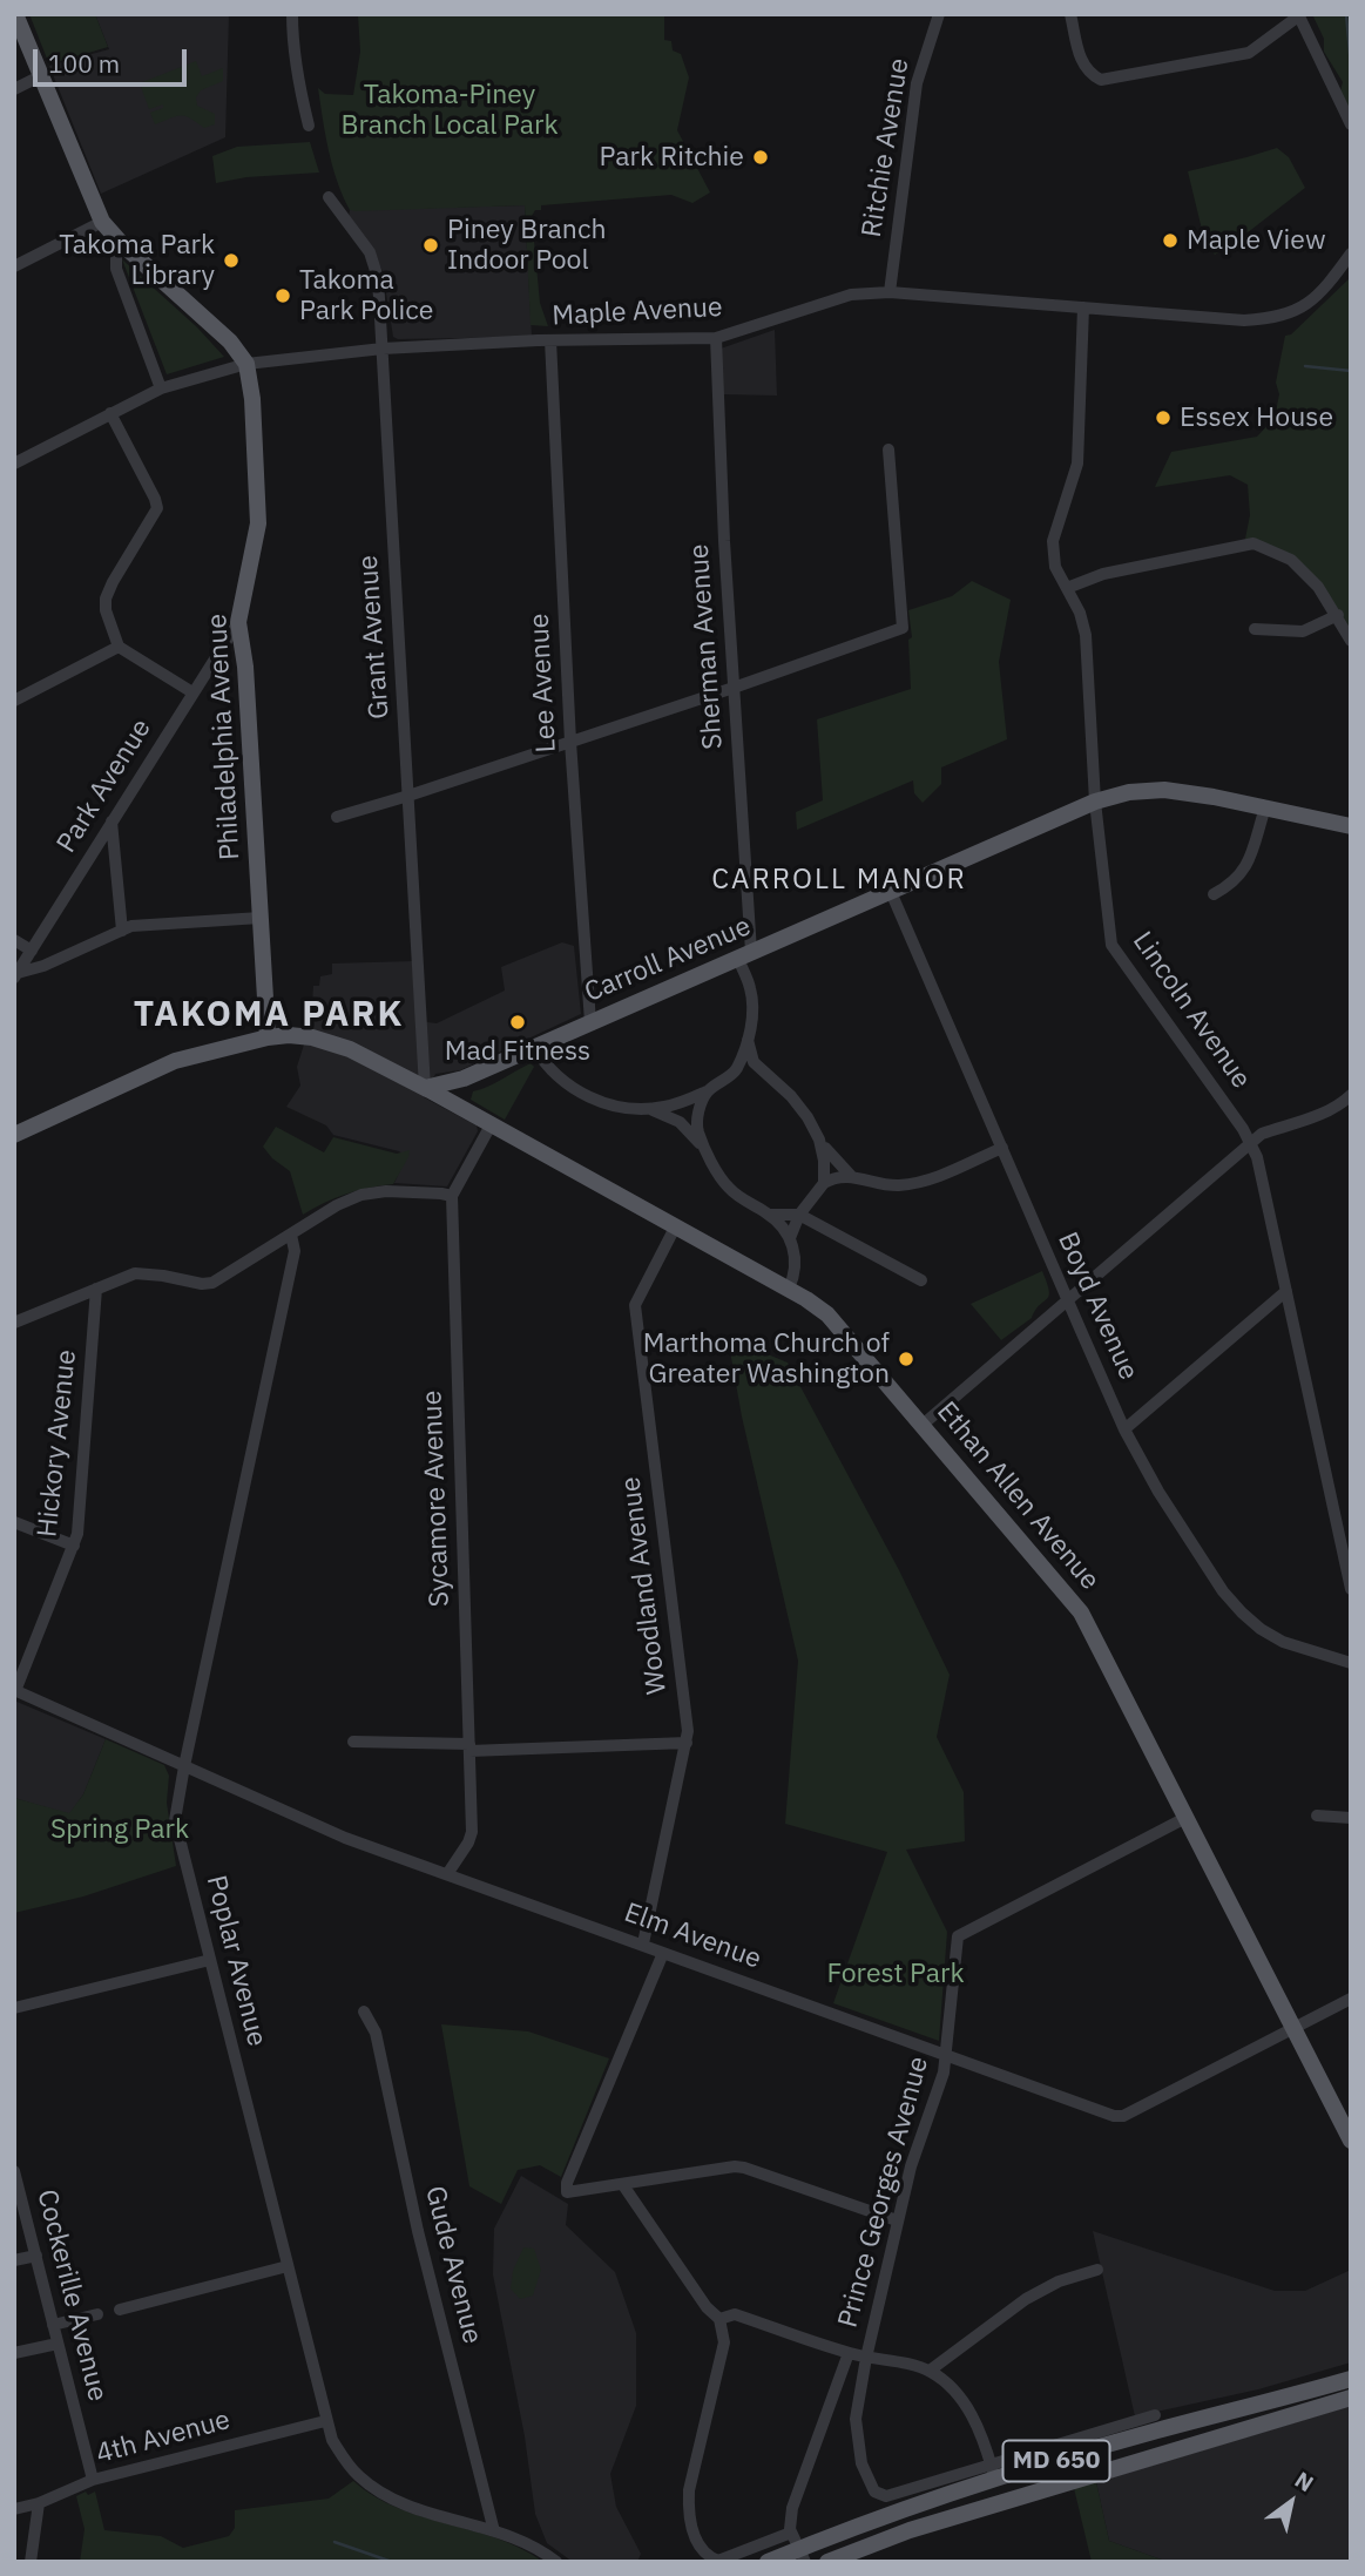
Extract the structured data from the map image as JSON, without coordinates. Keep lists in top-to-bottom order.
{
  "streets": {
    "main road": [
      "Philadelphia Avenue",
      "Carroll Avenue",
      "Ethan Allen Avenue",
      "MD 650"
    ],
    "street": [
      "Ritchie Avenue",
      "Maple Avenue",
      "Grant Avenue",
      "Sherman Avenue",
      "Lee Avenue",
      "Park Avenue",
      "Lincoln Avenue",
      "Boyd Avenue",
      "Hickory Avenue",
      "Sycamore Avenue",
      "Woodland Avenue",
      "Elm Avenue",
      "Poplar Avenue",
      "Prince Georges Avenue",
      "Gude Avenue",
      "Cockerille Avenue",
      "4th Avenue"
    ]
  },
  "crossings": [
    ["Ritchie Avenue", "Maple Avenue"],
    ["Maple Avenue", "Grant Avenue"],
    ["Maple Avenue", "Sherman Avenue"],
    ["Maple Avenue", "Lee Avenue"],
    ["Maple Avenue", "Philadelphia Avenue"],
    ["Maple Avenue", "Lincoln Avenue"],
    ["Grant Avenue", "Carroll Avenue"],
    ["Grant Avenue", "Ethan Allen Avenue"],
    ["Sherman Avenue", "Carroll Avenue"],
    ["Lee Avenue", "Carroll Avenue"],
    ["Philadelphia Avenue", "Park Avenue"],
    ["Carroll Avenue", "Lincoln Avenue"],
    ["Carroll Avenue", "Boyd Avenue"],
    ["Carroll Avenue", "Ethan Allen Avenue"],
    ["Hickory Avenue", "Elm Avenue"],
    ["Ethan Allen Avenue", "Woodland Avenue"],
    ["Ethan Allen Avenue", "Elm Avenue"],
    ["Ethan Allen Avenue", "Prince Georges Avenue"],
    ["Sycamore Avenue", "Elm Avenue"],
    ["Woodland Avenue", "Elm Avenue"],
    ["Elm Avenue", "Poplar Avenue"],
    ["Elm Avenue", "Prince Georges Avenue"],
    ["Poplar Avenue", "Gude Avenue"],
    ["Poplar Avenue", "4th Avenue"],
    ["Prince Georges Avenue", "MD 650"],
    ["Cockerille Avenue", "4th Avenue"]
  ],
  "districts": ["CARROLL MANOR", "TAKOMA PARK"],
  "parks": ["Takoma-Piney Branch Local Park", "Spring Park", "Forest Park"],
  "places": [
    "Park Ritchie",
    "Maple View",
    "Piney Branch Indoor Pool",
    "Takoma Park Library",
    "Takoma Park Police",
    "Essex House",
    "Mad Fitness",
    "Marthoma Church of Greater Washington"
  ],
  "scale_bar": "100 m",
  "north": "top right"
}
